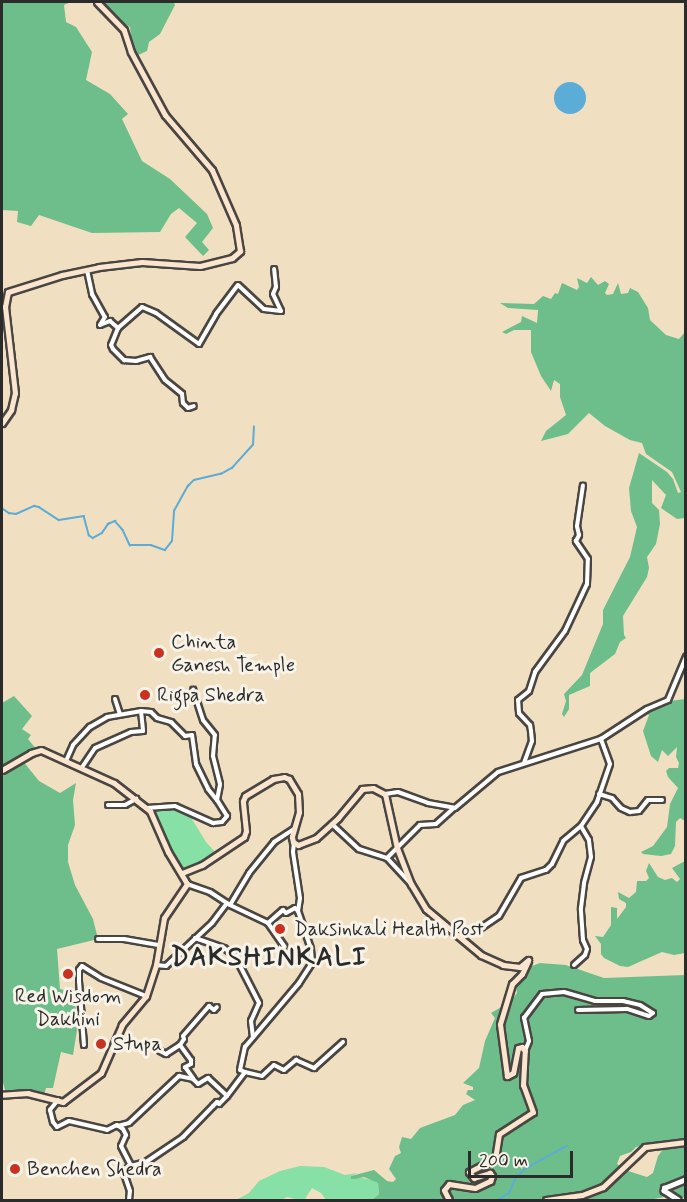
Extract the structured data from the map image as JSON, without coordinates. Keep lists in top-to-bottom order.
{
  "districts": ["DAKSHINKALI"],
  "places": [
    "Chinta Ganesh Temple",
    "Rigpa Shedra",
    "Daksinkali Health Post",
    "Red Wisdom Dakhini",
    "Stupa",
    "Benchen Shedra"
  ],
  "scale_bar": "200 m"
}
